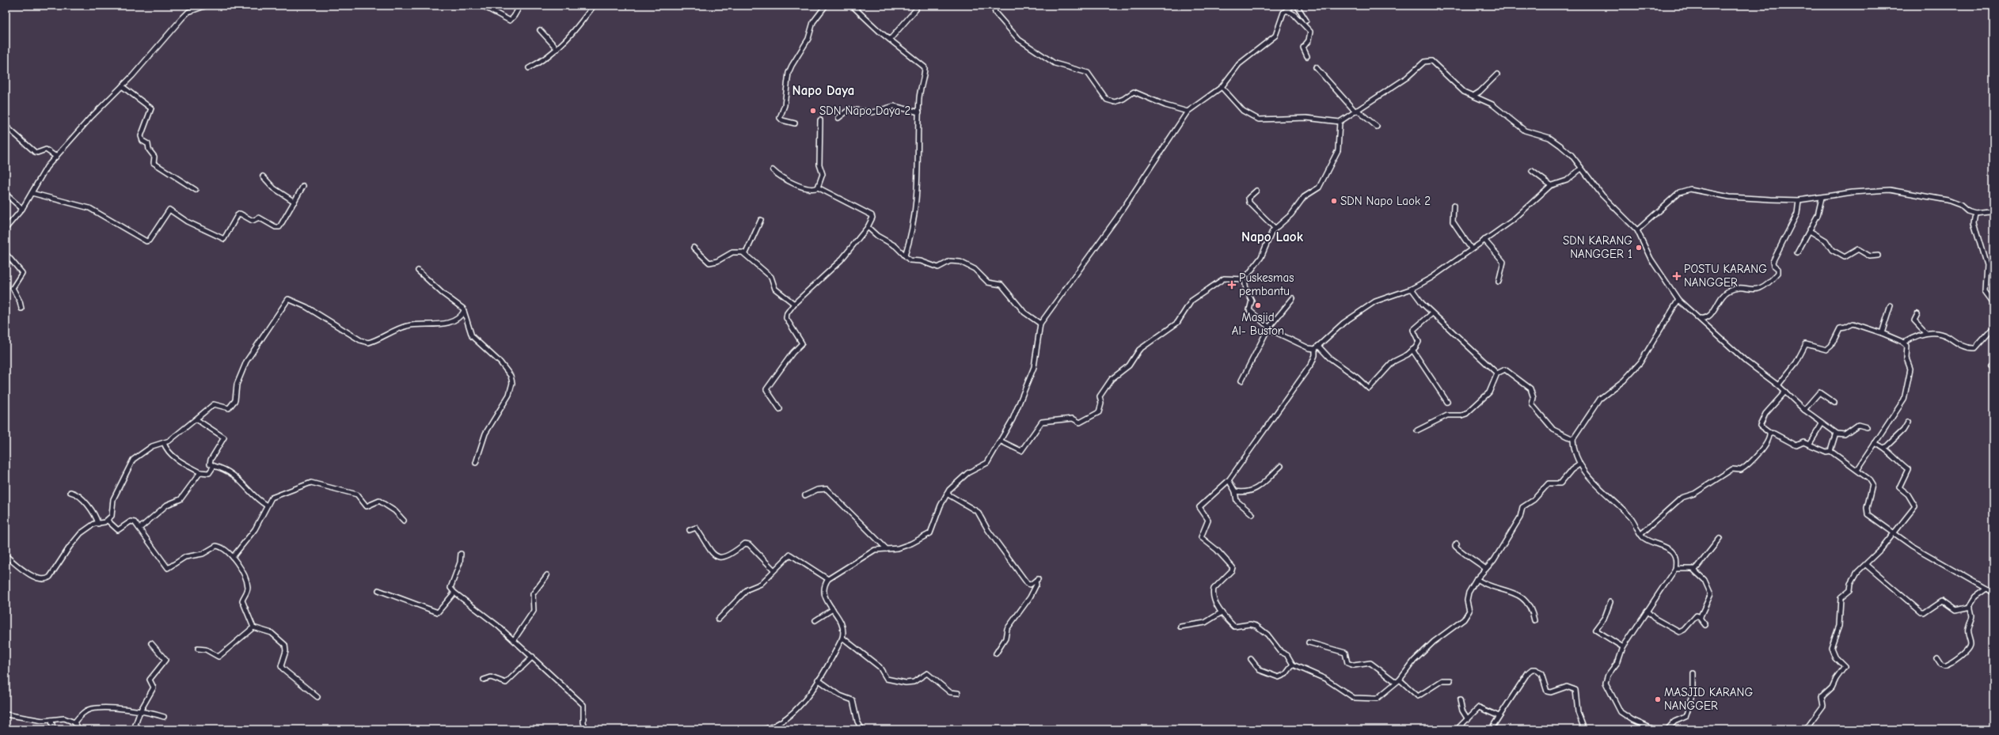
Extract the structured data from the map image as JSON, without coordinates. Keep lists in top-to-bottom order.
{
  "districts": ["Napo Daya", "Napo Laok"],
  "places": {
    "other": [
      "SDN Napo Daya 2",
      "SDN Napo Laok 2",
      "SDN KARANG NANGGER 1",
      "Masjid Al- Buston",
      "MASJID KARANG NANGGER"
    ],
    "health": ["POSTU KARANG NANGGER", "Puskesmas pembantu"]
  }
}
